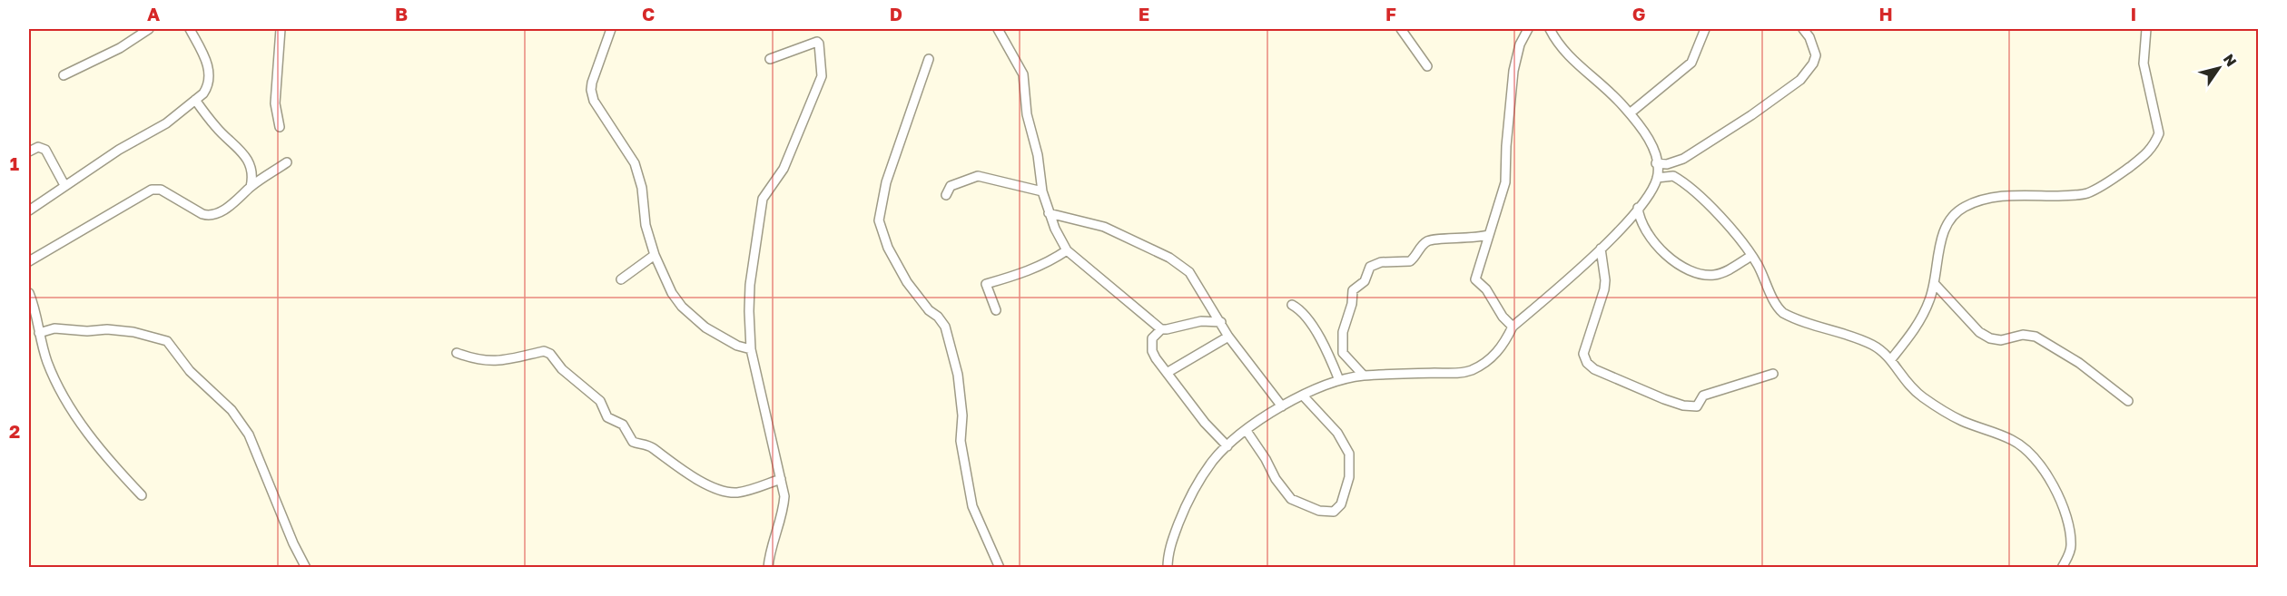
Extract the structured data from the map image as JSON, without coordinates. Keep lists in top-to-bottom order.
{
  "north": "top right",
  "grid": {
    "columns": [
      "A",
      "B",
      "C",
      "D",
      "E",
      "F",
      "G",
      "H",
      "I"
    ],
    "rows": ["1", "2"]
  }
}
